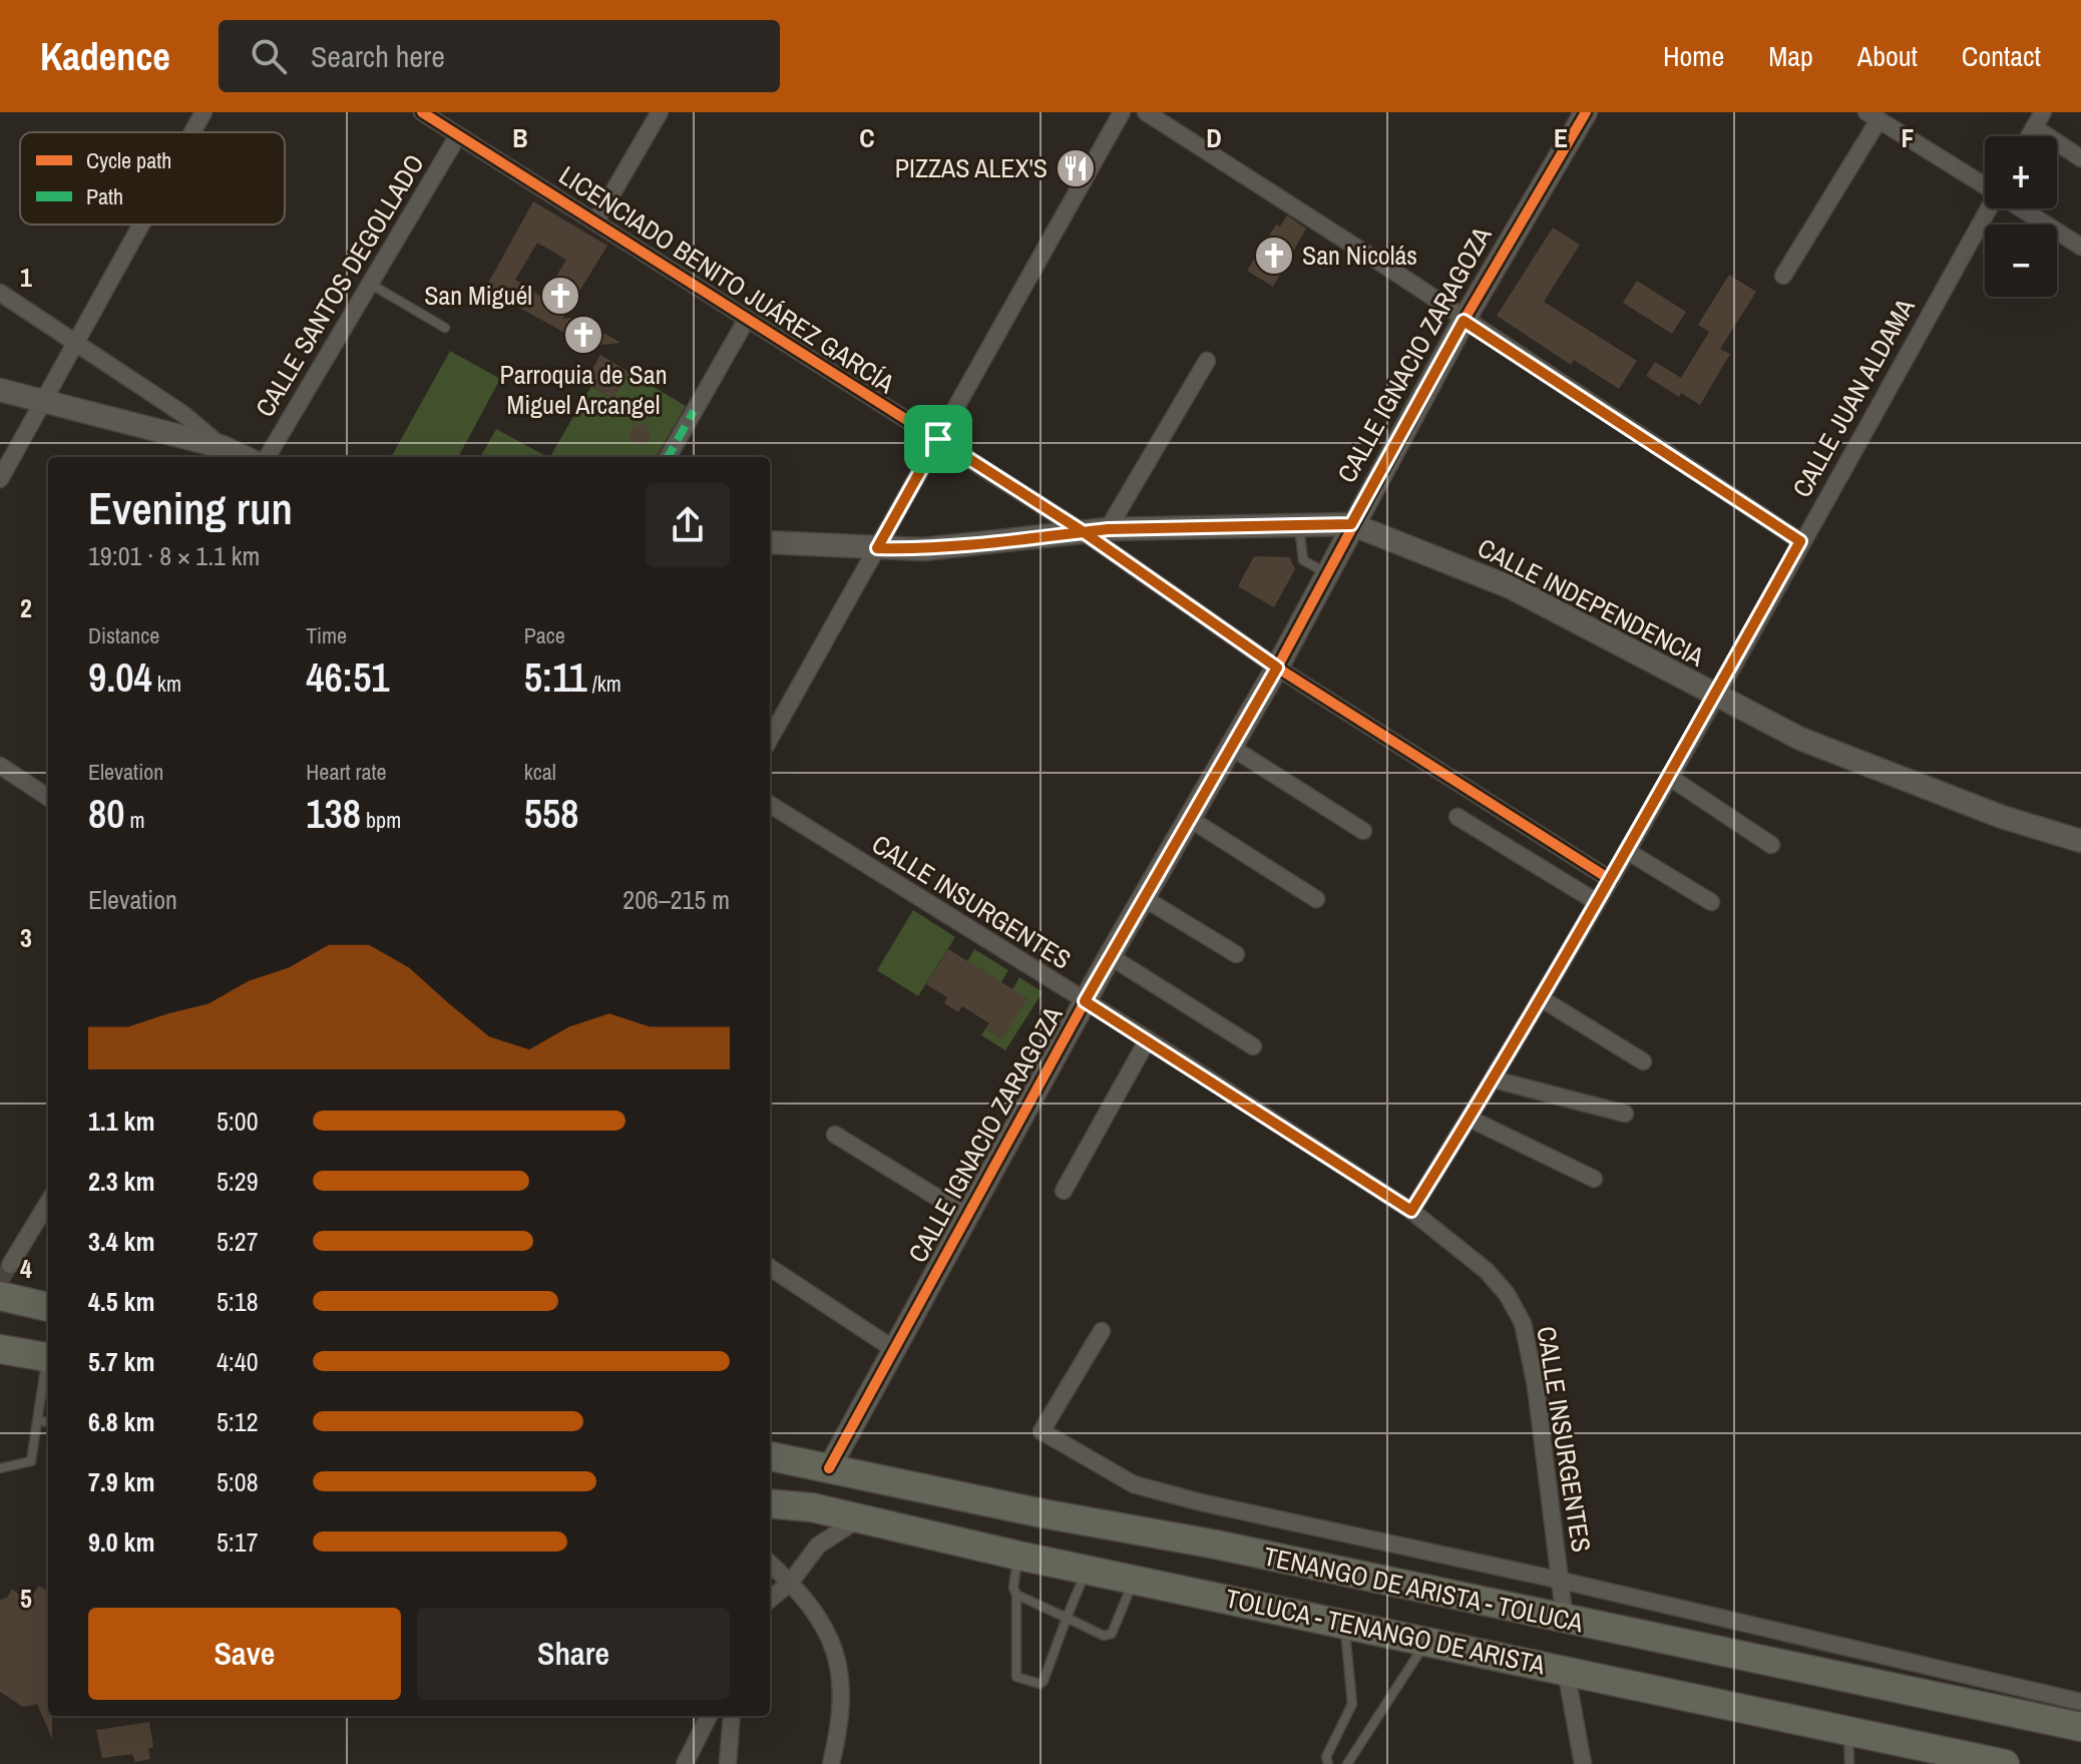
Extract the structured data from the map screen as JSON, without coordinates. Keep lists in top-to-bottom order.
{
  "streets": {
    "highway": ["TENANGO DE ARISTA - TOLUCA", "TOLUCA - TENANGO DE ARISTA"],
    "street": [
      "LICENCIADO BENITO JUÁREZ GARCÍA",
      "CALLE SANTOS DEGOLLADO",
      "CALLE IGNACIO ZARAGOZA",
      "CALLE JUAN ALDAMA",
      "CALLE INDEPENDENCIA",
      "CALLE INSURGENTES"
    ]
  },
  "crossings": [
    ["LICENCIADO BENITO JUÁREZ GARCÍA", "CALLE SANTOS DEGOLLADO"],
    ["LICENCIADO BENITO JUÁREZ GARCÍA", "CALLE IGNACIO ZARAGOZA"],
    ["LICENCIADO BENITO JUÁREZ GARCÍA", "CALLE JUAN ALDAMA"],
    ["LICENCIADO BENITO JUÁREZ GARCÍA", "CALLE INDEPENDENCIA"],
    ["CALLE IGNACIO ZARAGOZA", "CALLE INDEPENDENCIA"],
    ["CALLE IGNACIO ZARAGOZA", "CALLE INSURGENTES"],
    ["CALLE IGNACIO ZARAGOZA", "TENANGO DE ARISTA - TOLUCA"],
    ["CALLE JUAN ALDAMA", "CALLE INDEPENDENCIA"],
    ["CALLE JUAN ALDAMA", "CALLE INSURGENTES"],
    ["CALLE INSURGENTES", "TENANGO DE ARISTA - TOLUCA"]
  ],
  "places": {
    "restaurant": ["PIZZAS ALEX'S"],
    "church": ["San Nicolás", "San Miguél", "Parroquia de San Miguel Arcangel"]
  },
  "legend": ["Cycle path", "Path"],
  "page": {
    "header": "Kadence",
    "search": "Search here",
    "nav": [
      "Home",
      "Map",
      "About",
      "Contact"
    ],
    "map_buttons": ["+", "−"],
    "heading": ["Evening run", "19:01 · 8 × 1.1 km"],
    "stats": [
      ["Distance", "9.04 km"],
      ["Time", "46:51"],
      ["Pace", "5:11 /km"],
      ["Elevation", "80 m"],
      ["Heart rate", "138 bpm"],
      ["kcal", "558"]
    ],
    "chart": ["Elevation", "206–215 m"],
    "list": [
      {
        "name": "1.1 km",
        "note": "5:00"
      },
      {
        "name": "2.3 km",
        "note": "5:29"
      },
      {
        "name": "3.4 km",
        "note": "5:27"
      },
      {
        "name": "4.5 km",
        "note": "5:18"
      },
      {
        "name": "5.7 km",
        "note": "4:40"
      },
      {
        "name": "6.8 km",
        "note": "5:12"
      },
      {
        "name": "7.9 km",
        "note": "5:08"
      },
      {
        "name": "9.0 km",
        "note": "5:17"
      }
    ],
    "buttons": ["Save", "Share"]
  },
  "grid": {
    "columns": [
      "B",
      "C",
      "D",
      "E",
      "F"
    ],
    "rows": [
      "1",
      "2",
      "3",
      "4",
      "5"
    ]
  }
}
